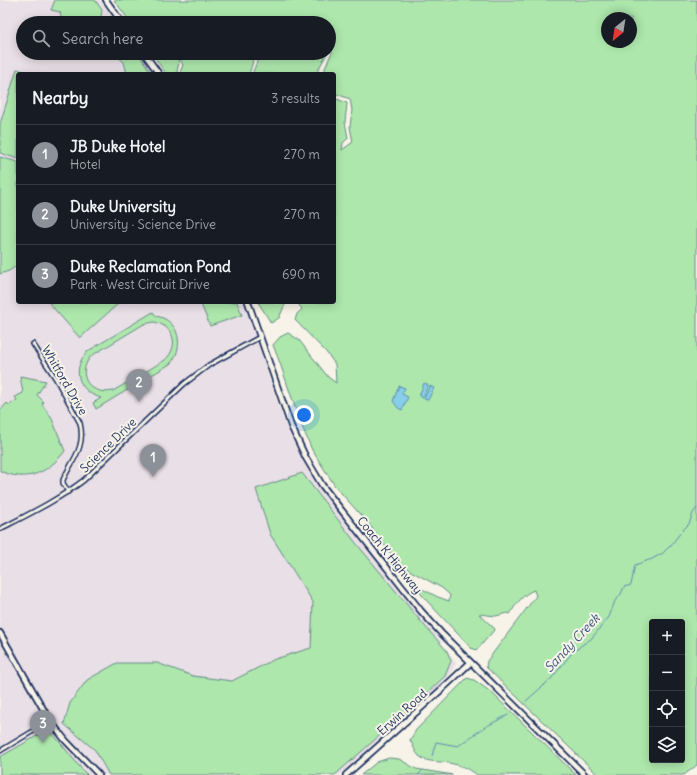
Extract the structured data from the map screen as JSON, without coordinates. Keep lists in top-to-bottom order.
{
  "streets": {
    "main road": ["Coach K Highway", "Erwin Road"],
    "street": ["Whitford Drive", "Science Drive"]
  },
  "crossings": [
    ["Whitford Drive", "Science Drive"],
    ["Science Drive", "Coach K Highway"],
    ["Coach K Highway", "Erwin Road"]
  ],
  "water": ["Sandy Creek"],
  "north": "bottom left",
  "page": {
    "search": "Search here",
    "heading": ["Nearby", "3 results"],
    "list": [
      {
        "mark": "1",
        "name": "JB Duke Hotel",
        "note": "Hotel",
        "value": "270 m"
      },
      {
        "mark": "2",
        "name": "Duke University",
        "note": "University · Science Drive",
        "value": "270 m"
      },
      {
        "mark": "3",
        "name": "Duke Reclamation Pond",
        "note": "Park · West Circuit Drive",
        "value": "690 m"
      }
    ],
    "pins": ["2", "1", "3"],
    "map_buttons": ["+", "−"]
  }
}
